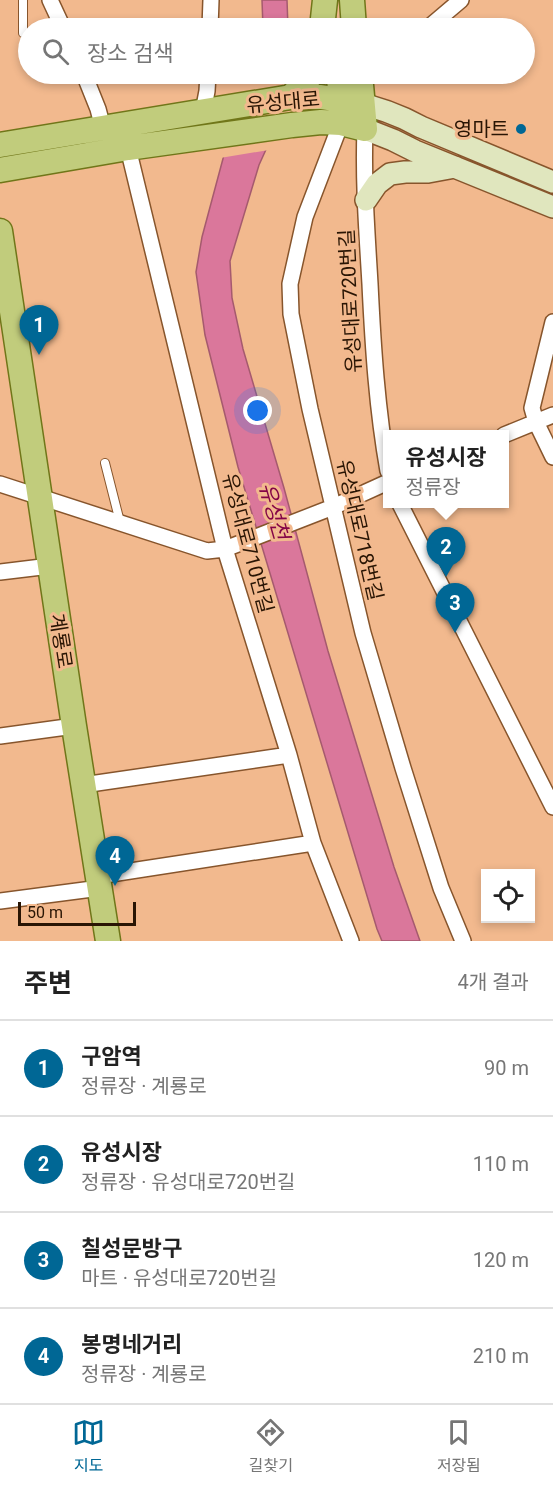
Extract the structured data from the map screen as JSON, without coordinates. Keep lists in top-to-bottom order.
{
  "streets": {
    "main road": ["유성대로", "계룡로"],
    "street": ["유성대로720번길", "유성대로718번길", "유성대로710번길"]
  },
  "crossings": [
    ["유성대로", "유성대로718번길"],
    ["유성대로", "유성대로710번길"]
  ],
  "water": ["유성천"],
  "places": ["영마트"],
  "scale_bar": "50 m",
  "page": {
    "search": "장소 검색",
    "pins": [
      "1",
      "2",
      "3",
      "4"
    ],
    "popup": ["유성시장", "정류장"],
    "scale": "50 m",
    "heading": ["주변", "4개 결과"],
    "list": [
      {
        "mark": "1",
        "name": "구암역",
        "note": "정류장 · 계룡로",
        "value": "90 m"
      },
      {
        "mark": "2",
        "name": "유성시장",
        "note": "정류장 · 유성대로720번길",
        "value": "110 m"
      },
      {
        "mark": "3",
        "name": "칠성문방구",
        "note": "마트 · 유성대로720번길",
        "value": "120 m"
      },
      {
        "mark": "4",
        "name": "봉명네거리",
        "note": "정류장 · 계룡로",
        "value": "210 m"
      }
    ],
    "nav": ["지도", "길찾기", "저장됨"]
  }
}
